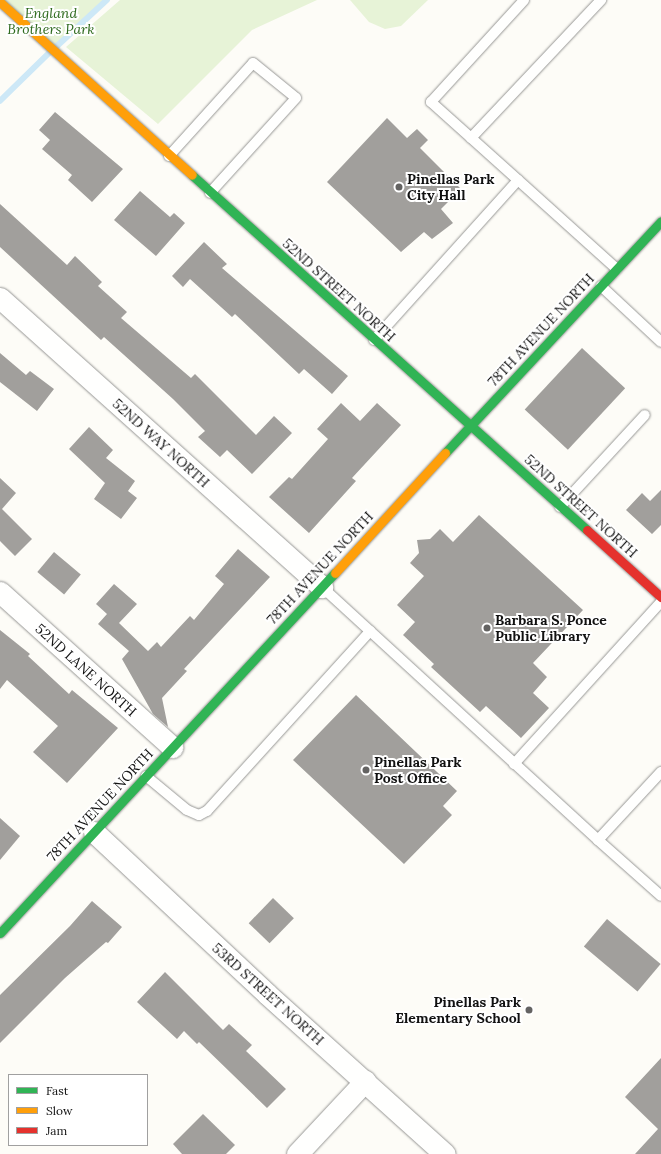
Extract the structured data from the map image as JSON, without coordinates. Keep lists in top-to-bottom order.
{
  "streets": {
    "street": [
      "52ND STREET NORTH",
      "78TH AVENUE NORTH",
      "52ND WAY NORTH",
      "52ND LANE NORTH",
      "53RD STREET NORTH"
    ]
  },
  "crossings": [
    ["52ND STREET NORTH", "78TH AVENUE NORTH"],
    ["78TH AVENUE NORTH", "52ND WAY NORTH"],
    ["78TH AVENUE NORTH", "52ND LANE NORTH"],
    ["78TH AVENUE NORTH", "53RD STREET NORTH"]
  ],
  "parks": ["England Brothers Park"],
  "places": [
    "Pinellas Park City Hall",
    "Barbara S. Ponce Public Library",
    "Pinellas Park Post Office",
    "Pinellas Park Elementary School"
  ],
  "legend": ["Fast", "Slow", "Jam"]
}
